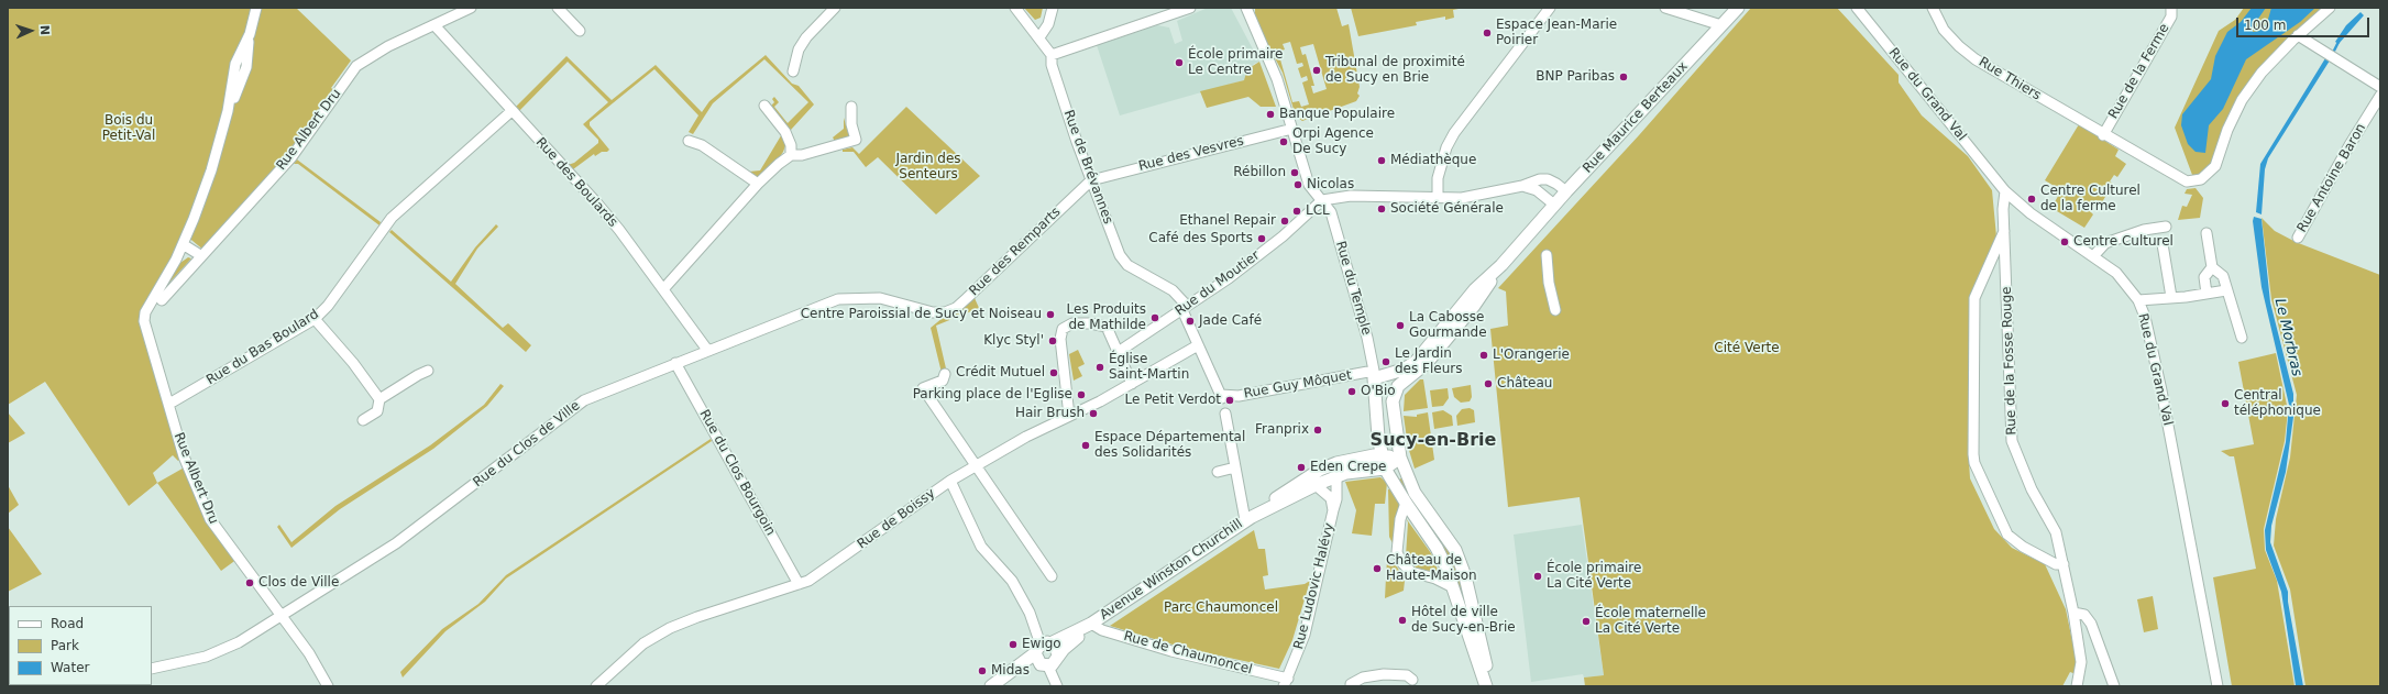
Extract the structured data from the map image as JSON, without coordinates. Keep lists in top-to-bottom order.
{
  "streets": {
    "street": [
      "Rue de la Ferme",
      "Rue Thiers",
      "Rue du Grand Val",
      "Rue Maurice Berteaux",
      "Rue Albert Dru",
      "Rue des Vesvres",
      "Rue de Brévannes",
      "Rue Antoine Baron",
      "Rue des Boulards",
      "Rue des Remparts",
      "Rue du Moutier",
      "Rue du Temple",
      "Rue du Bas Boulard",
      "Rue de la Fosse Rouge",
      "Rue Guy Môquet",
      "Rue du Clos de Ville",
      "Rue du Clos Bourgoin",
      "Rue de Boissy",
      "Avenue Winston Churchill",
      "Rue Ludovic Halévy",
      "Rue de Chaumoncel"
    ]
  },
  "crossings": [
    ["Rue de la Ferme", "Rue Thiers"],
    ["Rue du Grand Val", "Rue de la Fosse Rouge"],
    ["Rue Albert Dru", "Rue des Boulards"],
    ["Rue Albert Dru", "Rue du Bas Boulard"],
    ["Rue Albert Dru", "Rue du Clos de Ville"],
    ["Rue des Vesvres", "Rue de Brévannes"],
    ["Rue des Vesvres", "Rue des Remparts"],
    ["Rue des Vesvres", "Rue du Temple"],
    ["Rue de Brévannes", "Rue des Remparts"],
    ["Rue de Brévannes", "Rue du Moutier"],
    ["Rue des Boulards", "Rue du Bas Boulard"],
    ["Rue des Boulards", "Rue du Clos de Ville"],
    ["Rue des Remparts", "Rue du Clos de Ville"],
    ["Rue du Moutier", "Rue du Temple"],
    ["Rue du Temple", "Rue Guy Môquet"],
    ["Rue Guy Môquet", "Rue de Boissy"],
    ["Rue du Clos de Ville", "Rue du Clos Bourgoin"],
    ["Rue du Clos Bourgoin", "Rue de Boissy"],
    ["Avenue Winston Churchill", "Rue Ludovic Halévy"],
    ["Avenue Winston Churchill", "Rue de Chaumoncel"],
    ["Rue Ludovic Halévy", "Rue de Chaumoncel"]
  ],
  "districts": ["Sucy-en-Brie"],
  "water": ["Le Morbras"],
  "parks": [
    "Bois du Petit-Val",
    "Jardin des Senteurs",
    "Cité Verte",
    "Parc Chaumoncel"
  ],
  "places": [
    "Espace Jean-Marie Poirier",
    "École primaire Le Centre",
    "Tribunal de proximité de Sucy en Brie",
    "BNP Paribas",
    "Banque Populaire",
    "Orpi Agence De Sucy",
    "Médiathèque",
    "Rébillon",
    "Nicolas",
    "Centre Culturel de la ferme",
    "Société Générale",
    "LCL",
    "Ethanel Repair",
    "Café des Sports",
    "Centre Culturel",
    "Centre Paroissial de Sucy et Noiseau",
    "Les Produits de Mathilde",
    "Jade Café",
    "La Cabosse Gourmande",
    "Klyc Styl'",
    "L'Orangerie",
    "Le Jardin des Fleurs",
    "Église Saint-Martin",
    "Crédit Mutuel",
    "Château",
    "O'Bio",
    "Parking place de l'Eglise",
    "Le Petit Verdot",
    "Central téléphonique",
    "Hair Brush",
    "Franprix",
    "Espace Départemental des Solidarités",
    "Eden Crepe",
    "Château de Haute-Maison",
    "École primaire La Cité Verte",
    "Clos de Ville",
    "Hôtel de ville de Sucy-en-Brie",
    "École maternelle La Cité Verte",
    "Ewigo",
    "Midas"
  ],
  "legend": ["Road", "Park", "Water"],
  "scale_bar": "100 m",
  "north": "right"
}
